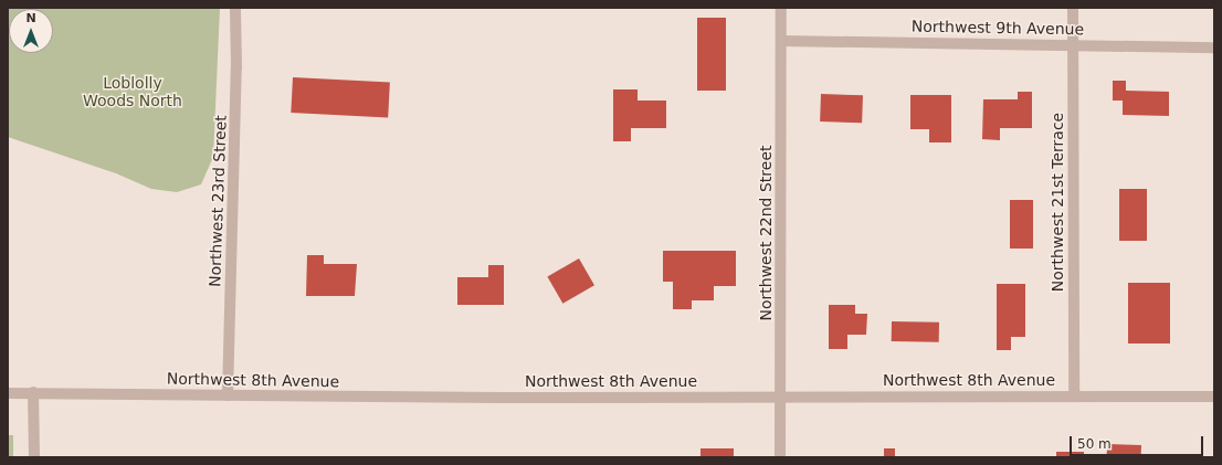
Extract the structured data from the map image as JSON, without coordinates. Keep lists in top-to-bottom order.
{
  "streets": {
    "street": [
      "Northwest 9th Avenue",
      "Northwest 23rd Street",
      "Northwest 21st Terrace",
      "Northwest 22nd Street",
      "Northwest 8th Avenue"
    ]
  },
  "crossings": [
    ["Northwest 9th Avenue", "Northwest 21st Terrace"],
    ["Northwest 9th Avenue", "Northwest 22nd Street"],
    ["Northwest 23rd Street", "Northwest 8th Avenue"],
    ["Northwest 21st Terrace", "Northwest 8th Avenue"],
    ["Northwest 22nd Street", "Northwest 8th Avenue"]
  ],
  "parks": ["Loblolly Woods North"],
  "scale_bar": "50 m",
  "north": "top"
}
